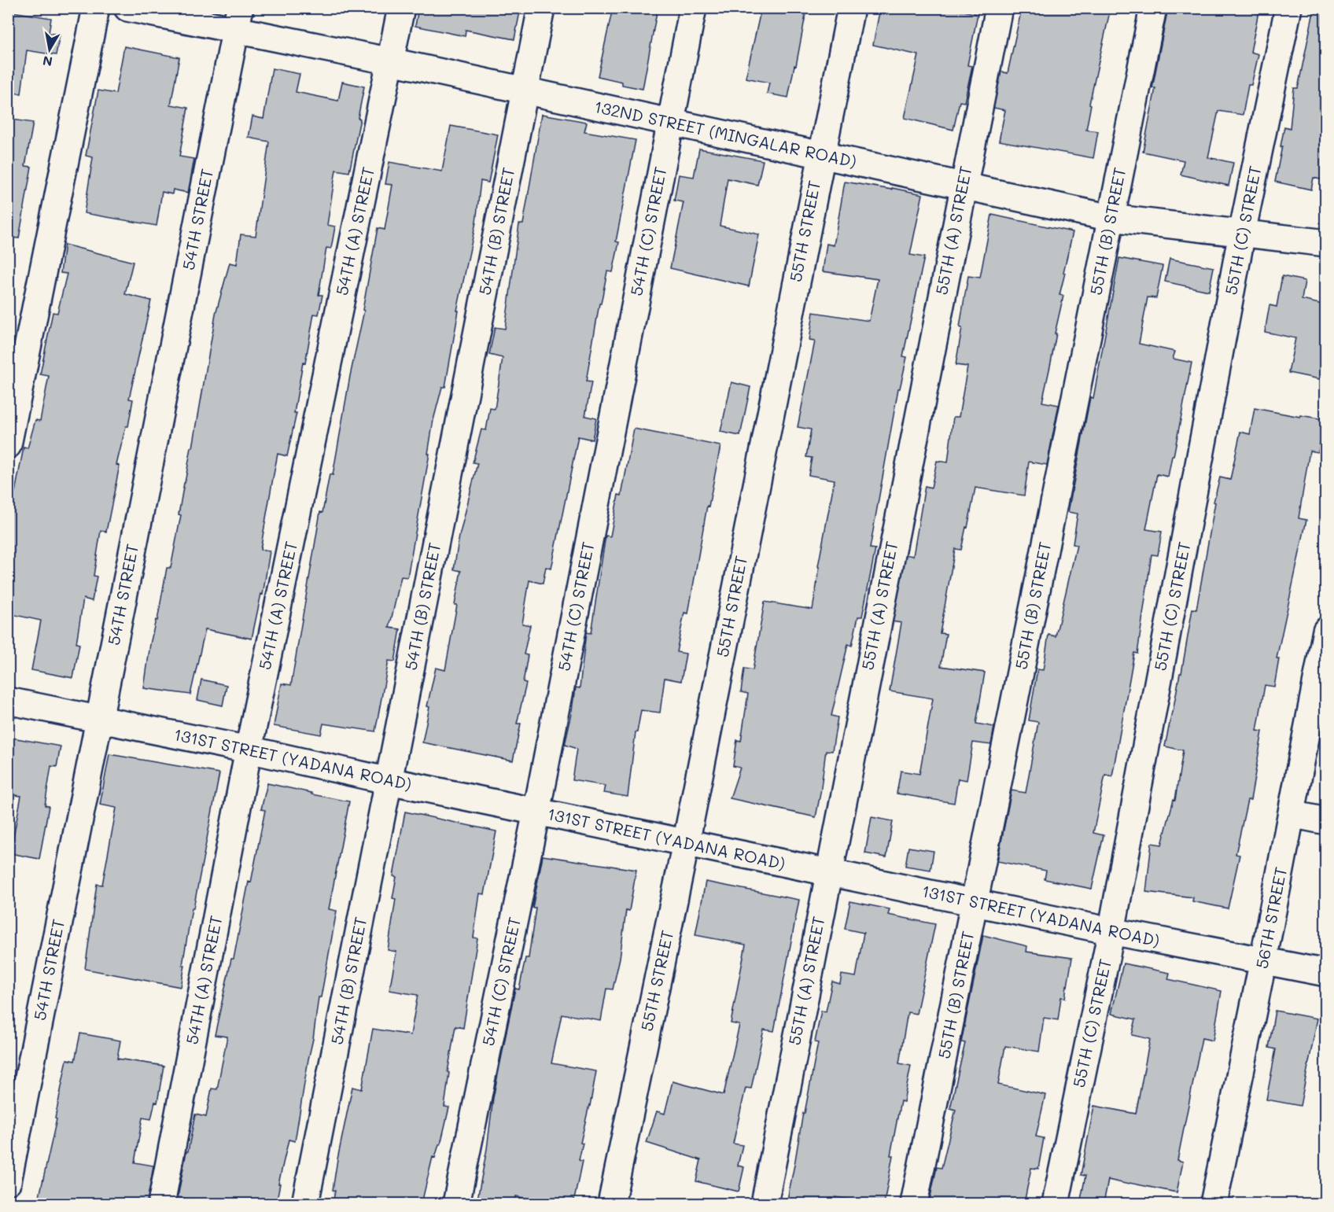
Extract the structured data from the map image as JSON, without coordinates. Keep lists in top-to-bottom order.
{
  "streets": {
    "street": [
      "132ND STREET (MINGALAR ROAD)",
      "54TH STREET",
      "55TH (A) STREET",
      "55TH (C) STREET",
      "54TH (A) STREET",
      "54TH (B) STREET",
      "54TH (C) STREET",
      "55TH STREET",
      "55TH (B) STREET",
      "131ST STREET (YADANA ROAD)",
      "56TH STREET"
    ]
  },
  "crossings": [
    ["132ND STREET (MINGALAR ROAD)", "54TH STREET"],
    ["132ND STREET (MINGALAR ROAD)", "55TH (A) STREET"],
    ["132ND STREET (MINGALAR ROAD)", "55TH (C) STREET"],
    ["132ND STREET (MINGALAR ROAD)", "54TH (A) STREET"],
    ["132ND STREET (MINGALAR ROAD)", "54TH (B) STREET"],
    ["132ND STREET (MINGALAR ROAD)", "54TH (C) STREET"],
    ["132ND STREET (MINGALAR ROAD)", "55TH STREET"],
    ["132ND STREET (MINGALAR ROAD)", "55TH (B) STREET"],
    ["54TH STREET", "131ST STREET (YADANA ROAD)"],
    ["55TH (A) STREET", "131ST STREET (YADANA ROAD)"],
    ["55TH (C) STREET", "131ST STREET (YADANA ROAD)"],
    ["54TH (A) STREET", "131ST STREET (YADANA ROAD)"],
    ["54TH (B) STREET", "131ST STREET (YADANA ROAD)"],
    ["54TH (C) STREET", "131ST STREET (YADANA ROAD)"],
    ["55TH STREET", "131ST STREET (YADANA ROAD)"],
    ["55TH (B) STREET", "131ST STREET (YADANA ROAD)"],
    ["131ST STREET (YADANA ROAD)", "56TH STREET"]
  ],
  "north": "bottom"
}
